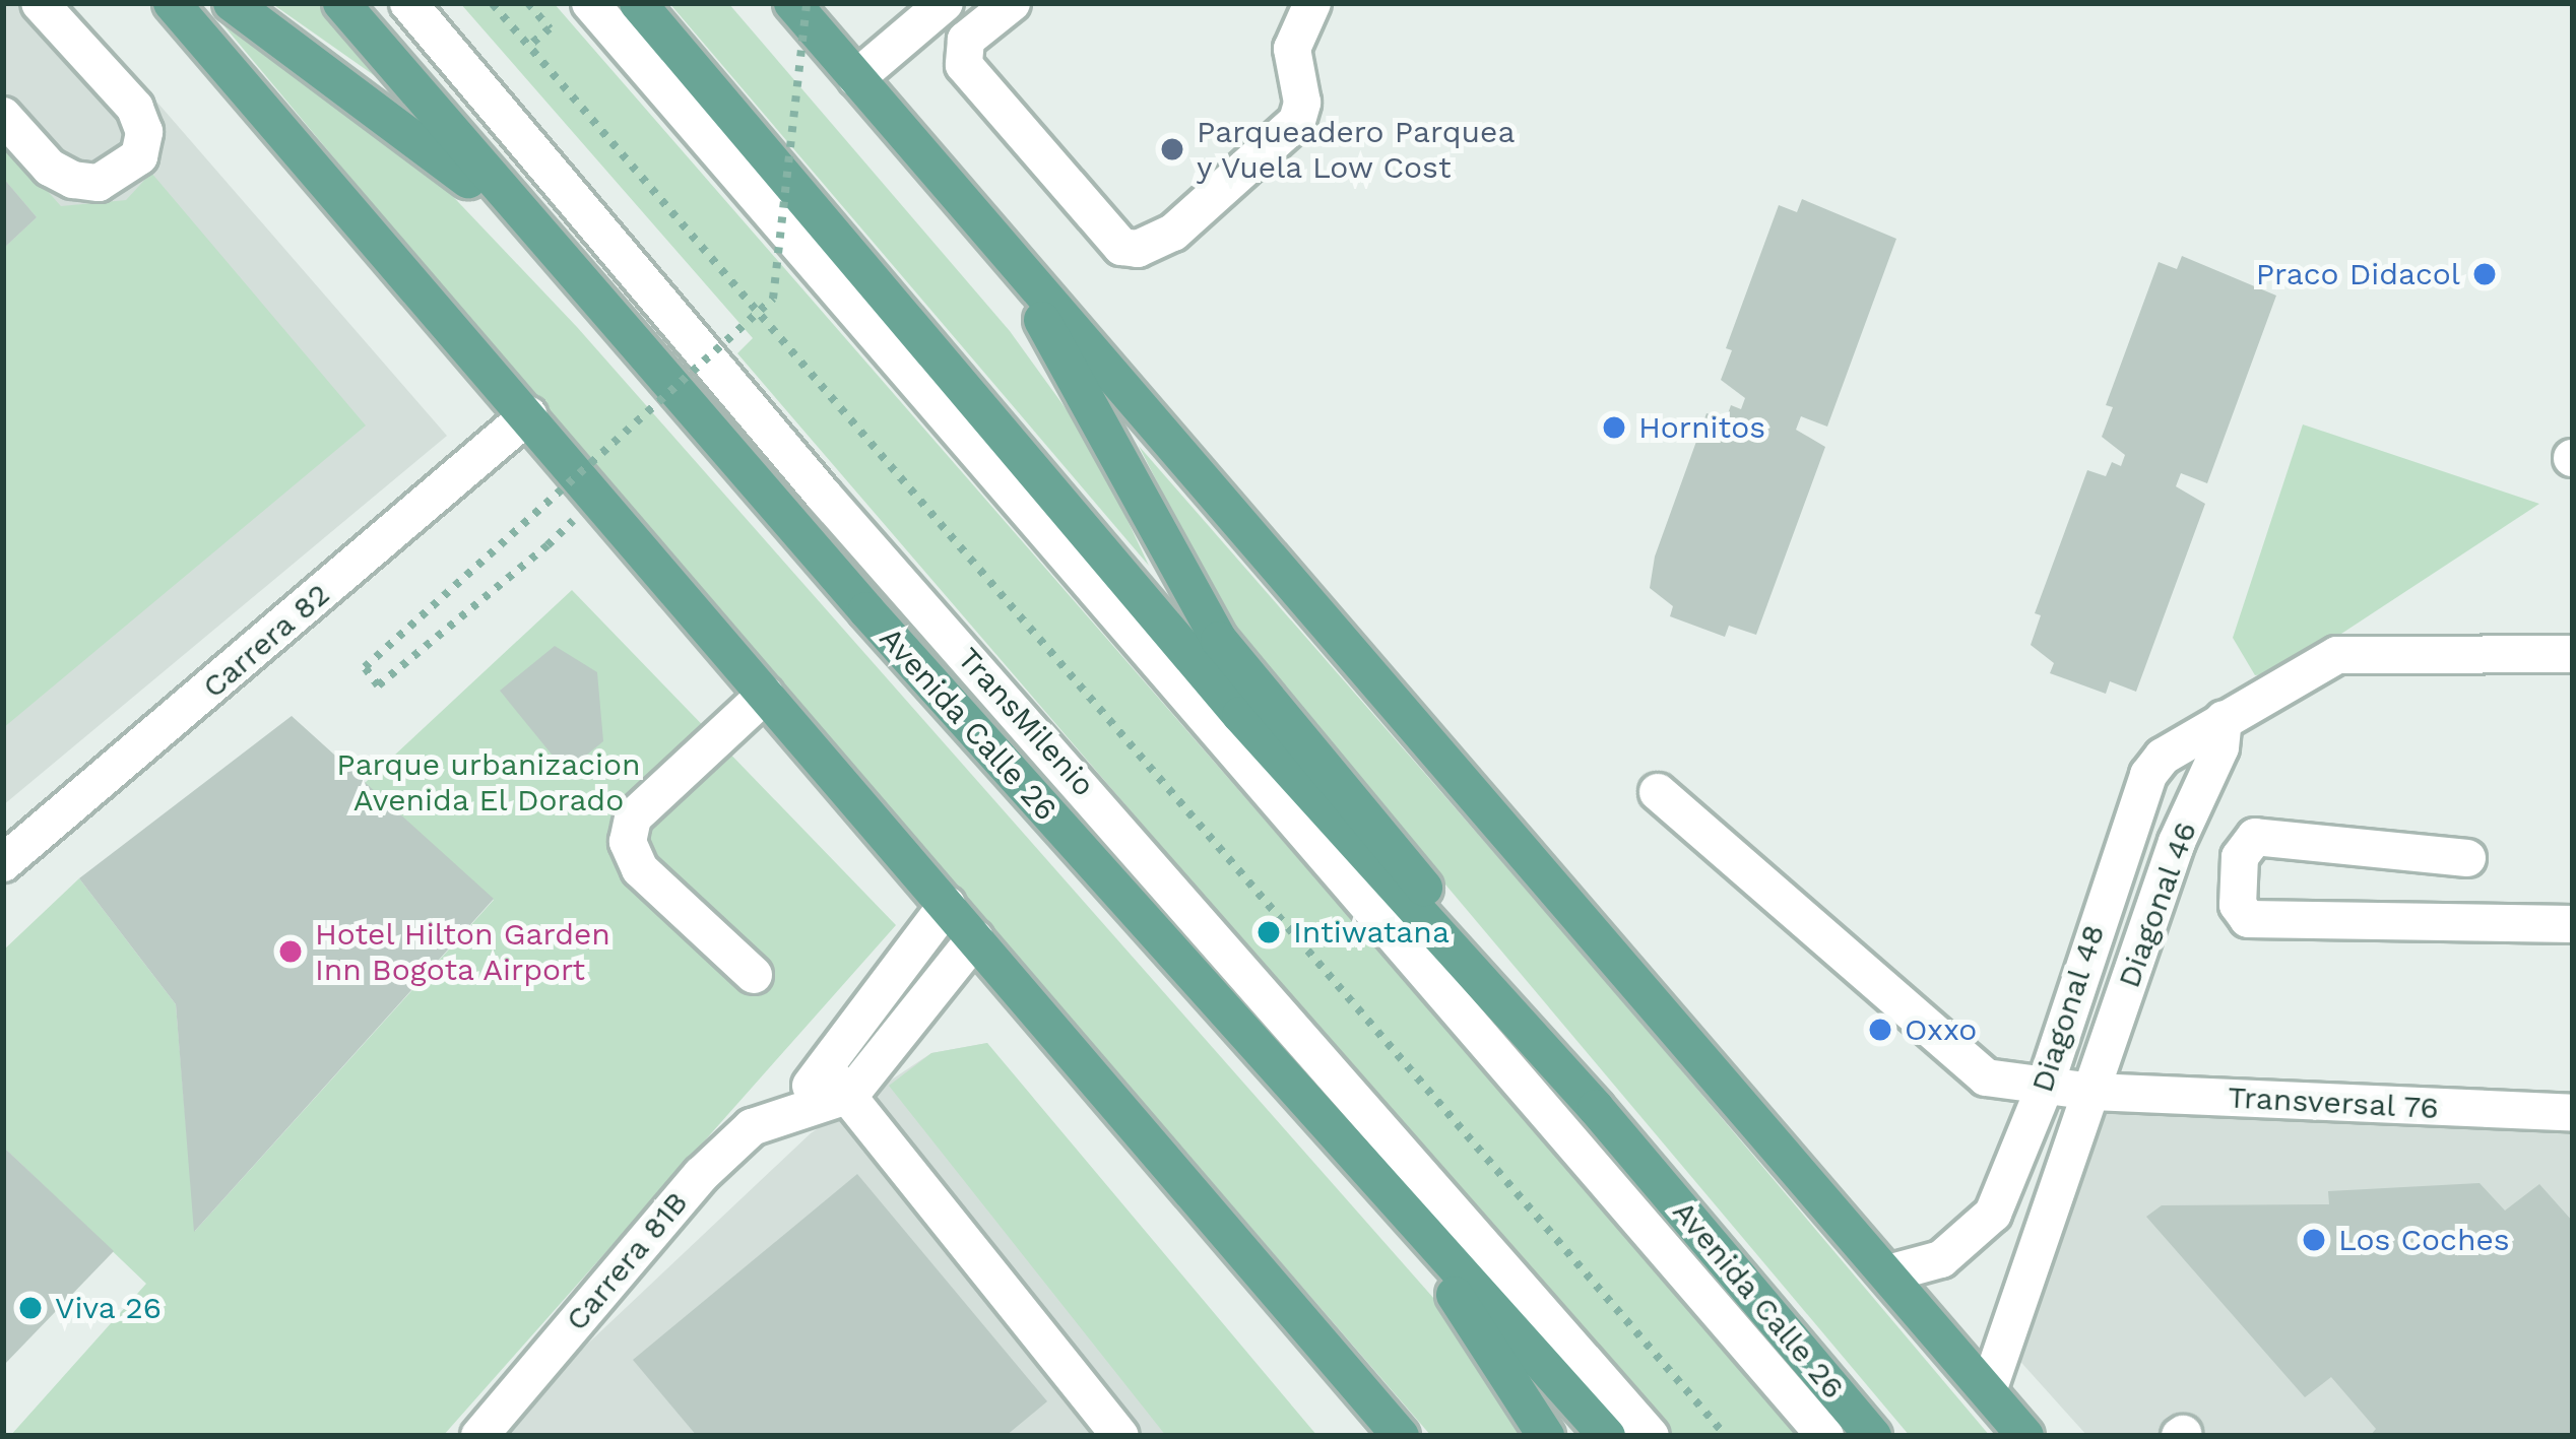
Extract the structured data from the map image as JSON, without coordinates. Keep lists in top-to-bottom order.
{
  "streets": {
    "main road": ["Avenida Calle 26"],
    "street": [
      "Carrera 82",
      "TransMilenio",
      "Diagonal 46",
      "Diagonal 48",
      "Transversal 76",
      "Carrera 81B"
    ]
  },
  "crossings": [
    ["Diagonal 46", "Diagonal 48"],
    ["Diagonal 46", "Transversal 76"],
    ["Diagonal 48", "Transversal 76"]
  ],
  "parks": ["Parque urbanizacion Avenida El Dorado"],
  "places": [
    "Parqueadero Parquea y Vuela Low Cost",
    "Praco Didacol",
    "Hornitos",
    "Intiwatana",
    "Hotel Hilton Garden Inn Bogota Airport",
    "Oxxo",
    "Los Coches",
    "Viva 26"
  ]
}
